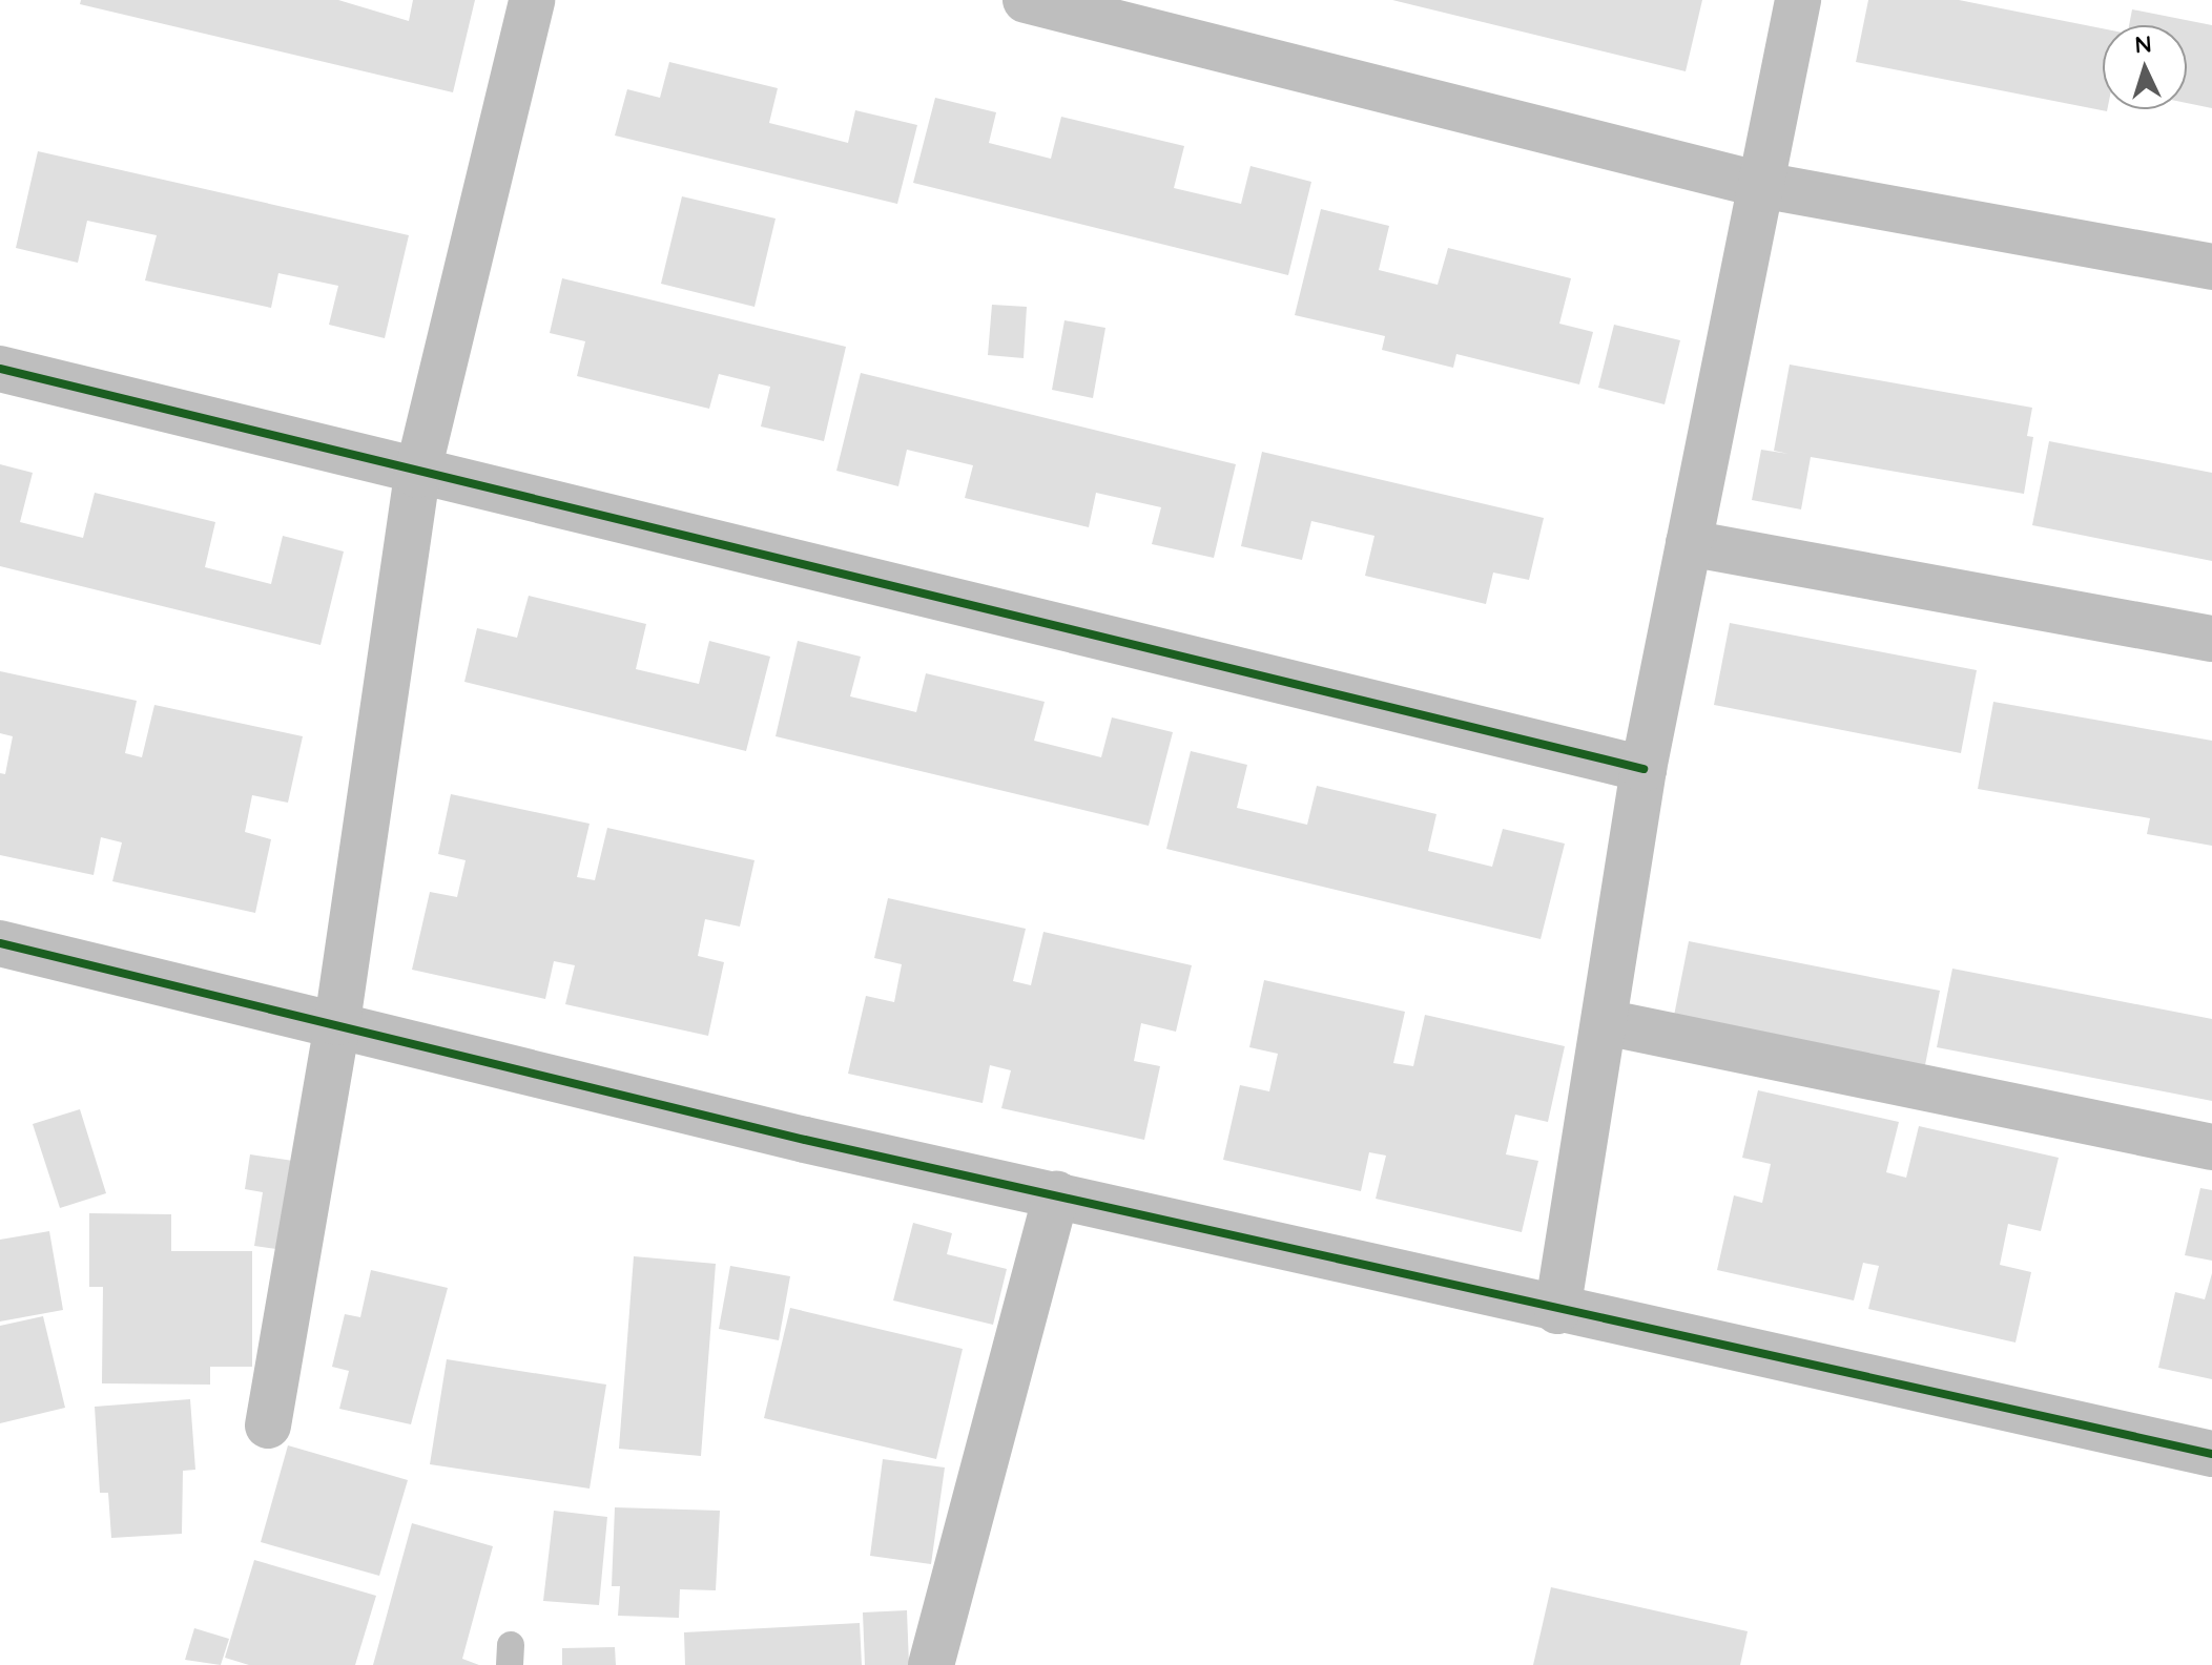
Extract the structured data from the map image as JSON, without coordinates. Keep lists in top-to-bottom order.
{
  "north": "top"
}
